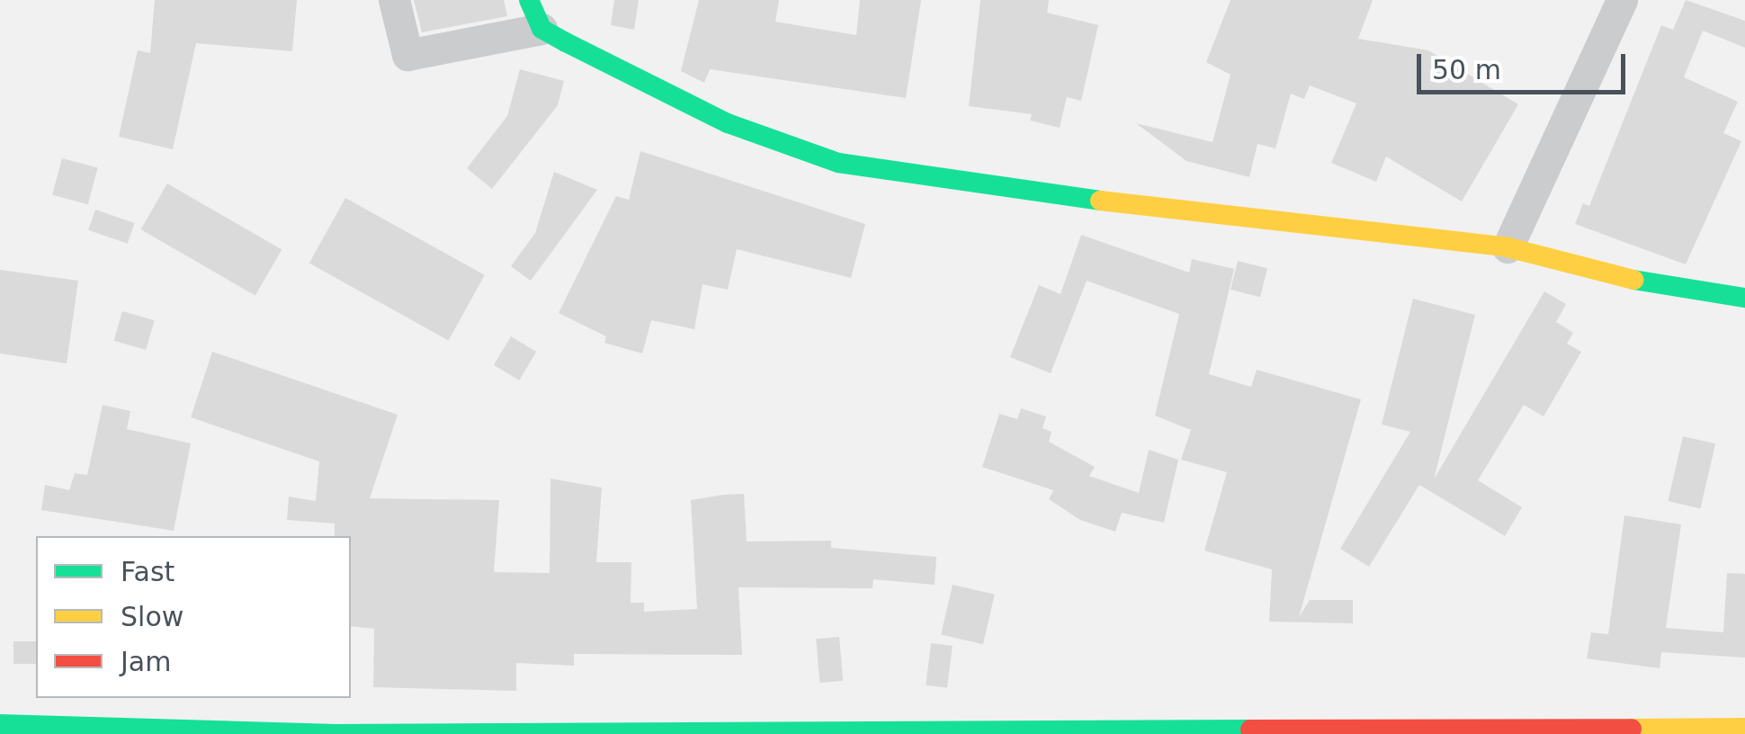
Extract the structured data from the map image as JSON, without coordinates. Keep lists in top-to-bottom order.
{
  "legend": ["Fast", "Slow", "Jam"],
  "scale_bar": "50 m"
}
